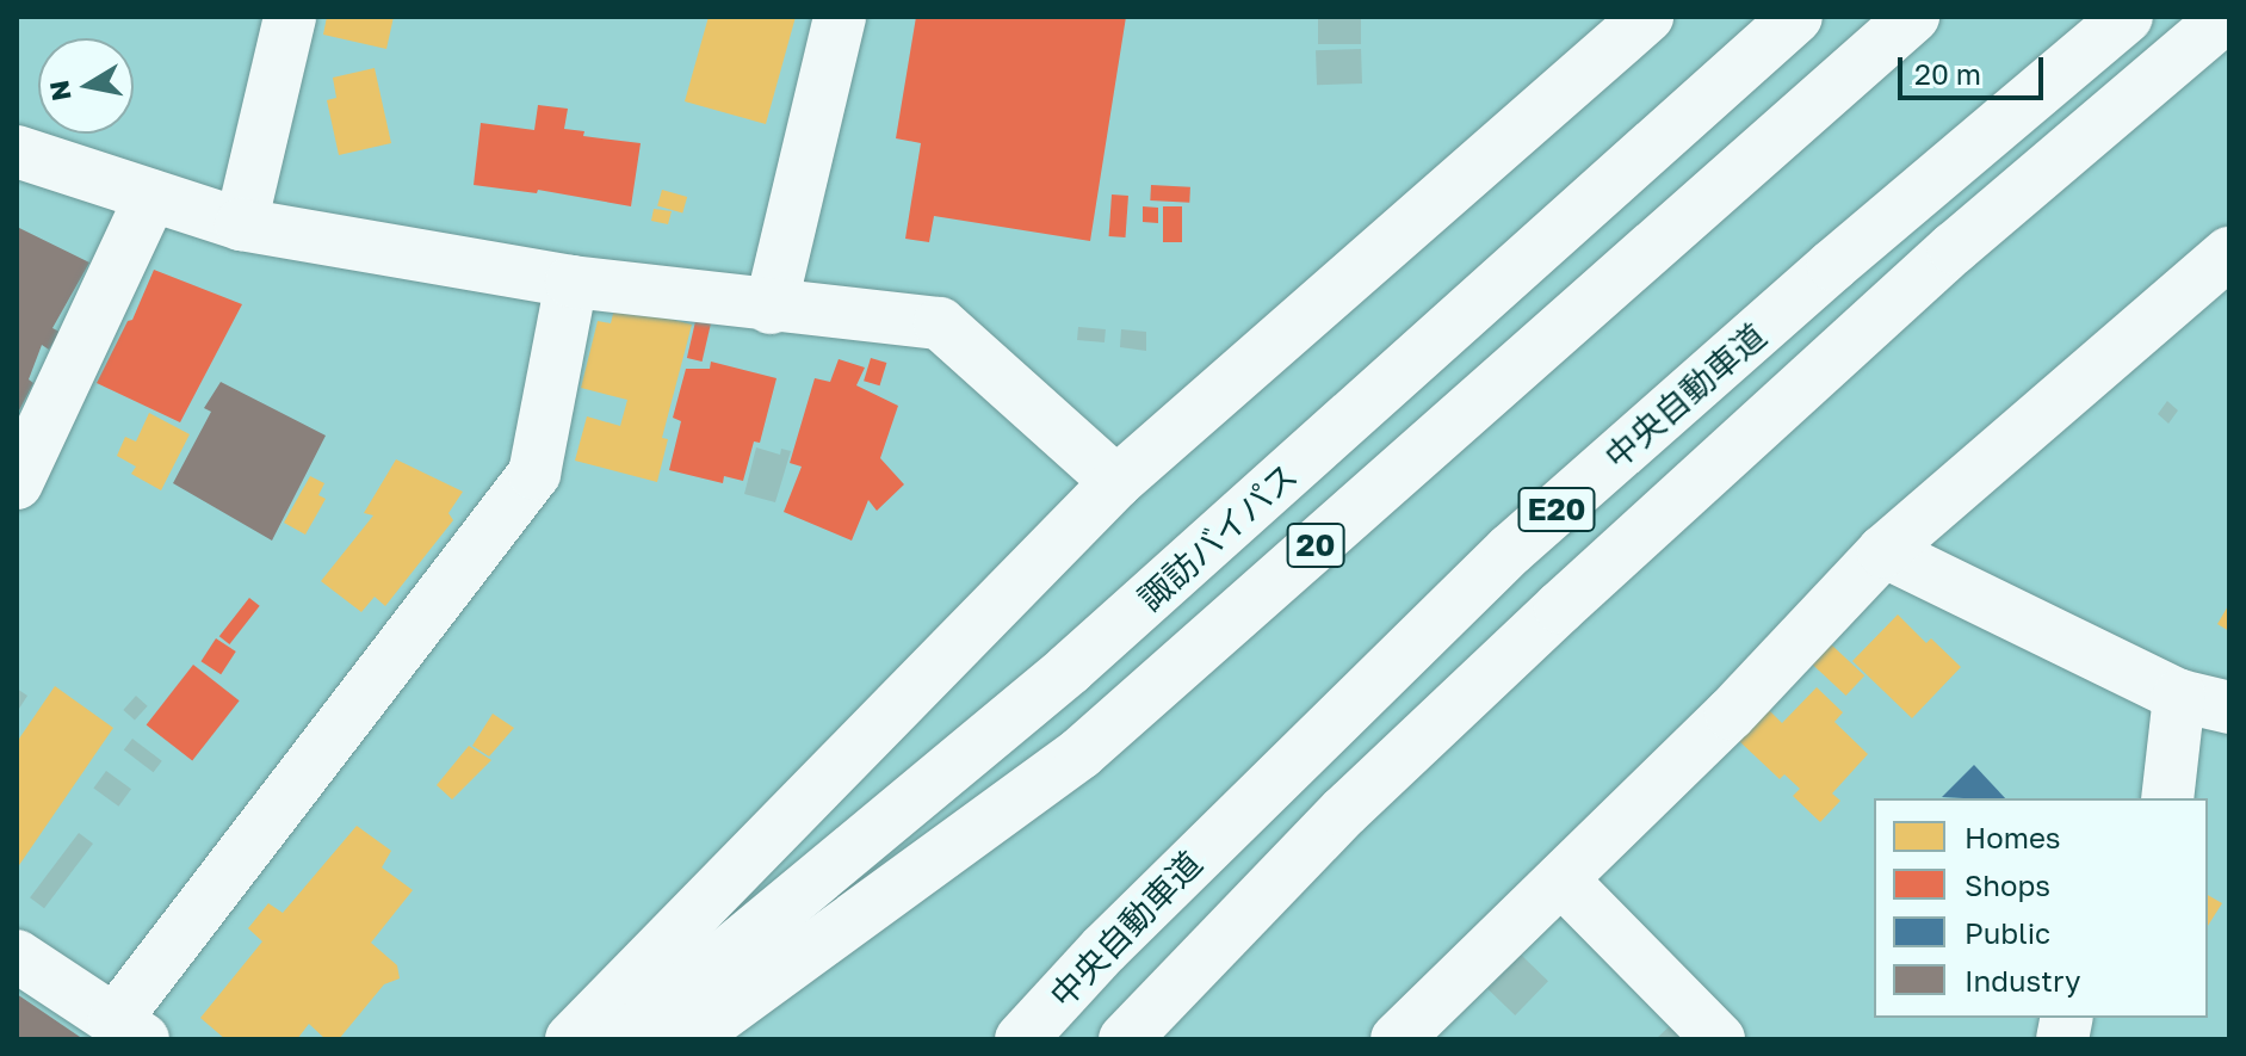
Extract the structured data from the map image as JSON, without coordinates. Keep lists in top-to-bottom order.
{
  "streets": {
    "main road": [
      "中央自動車道",
      "E20",
      "諏訪バイパス",
      "20"
    ]
  },
  "legend": [
    "Homes",
    "Shops",
    "Public",
    "Industry"
  ],
  "scale_bar": "20 m",
  "north": "left"
}
